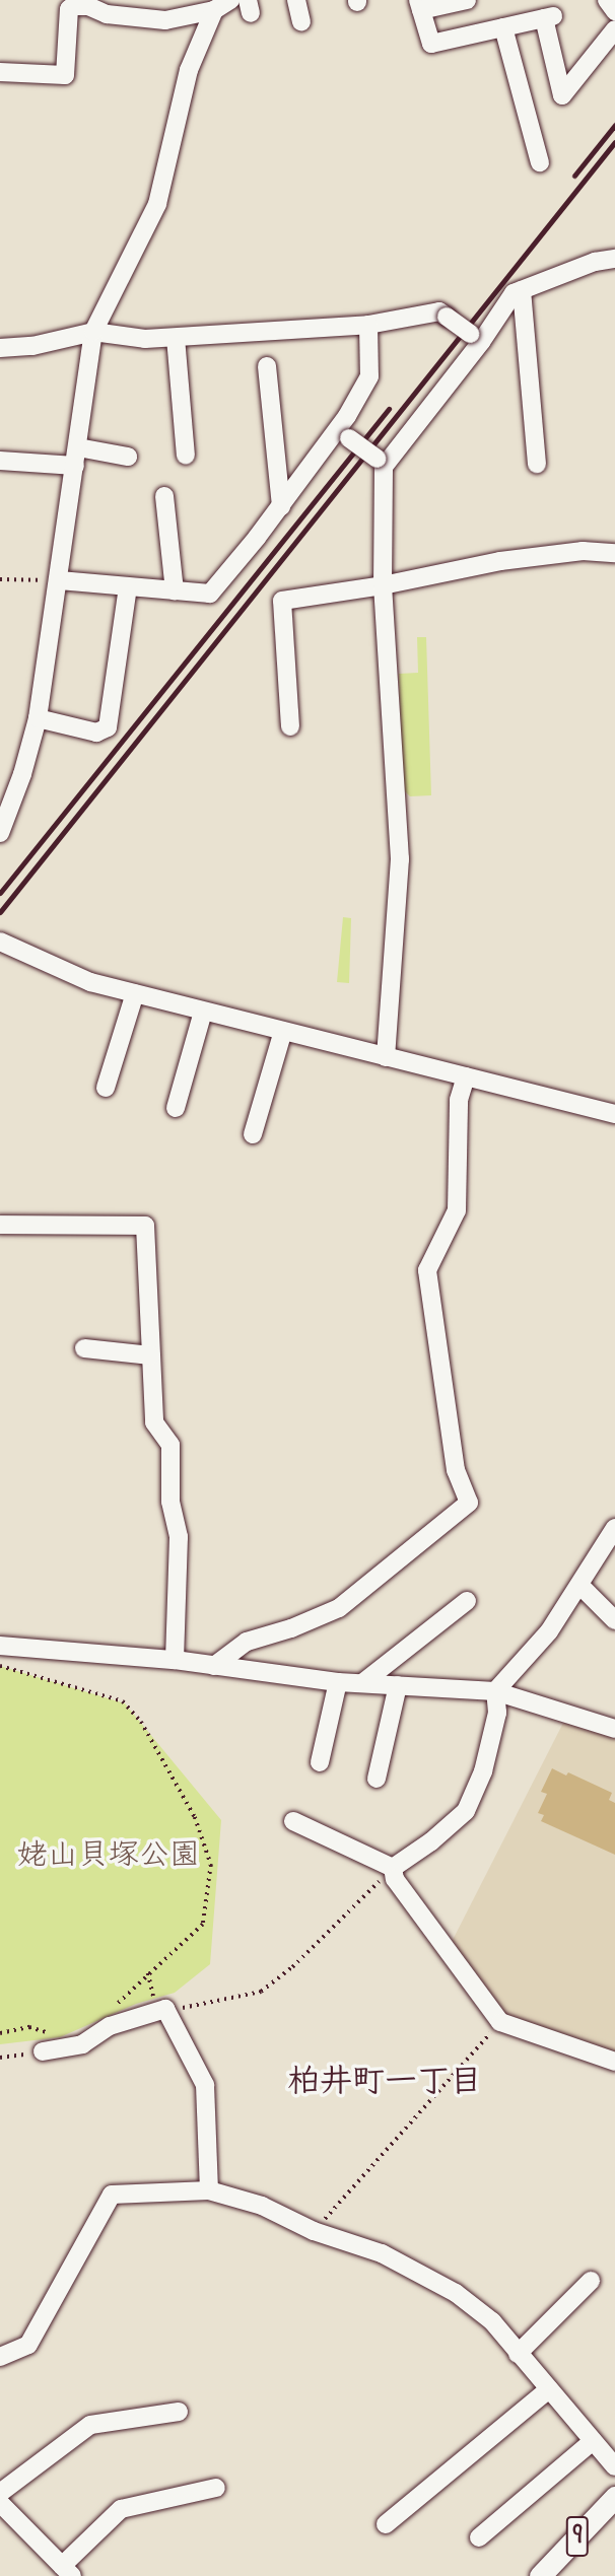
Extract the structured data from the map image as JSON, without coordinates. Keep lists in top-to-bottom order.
{
  "streets": {
    "main road": ["9"]
  },
  "districts": ["柏井町一丁目"],
  "parks": ["姥山貝塚公園"]
}
